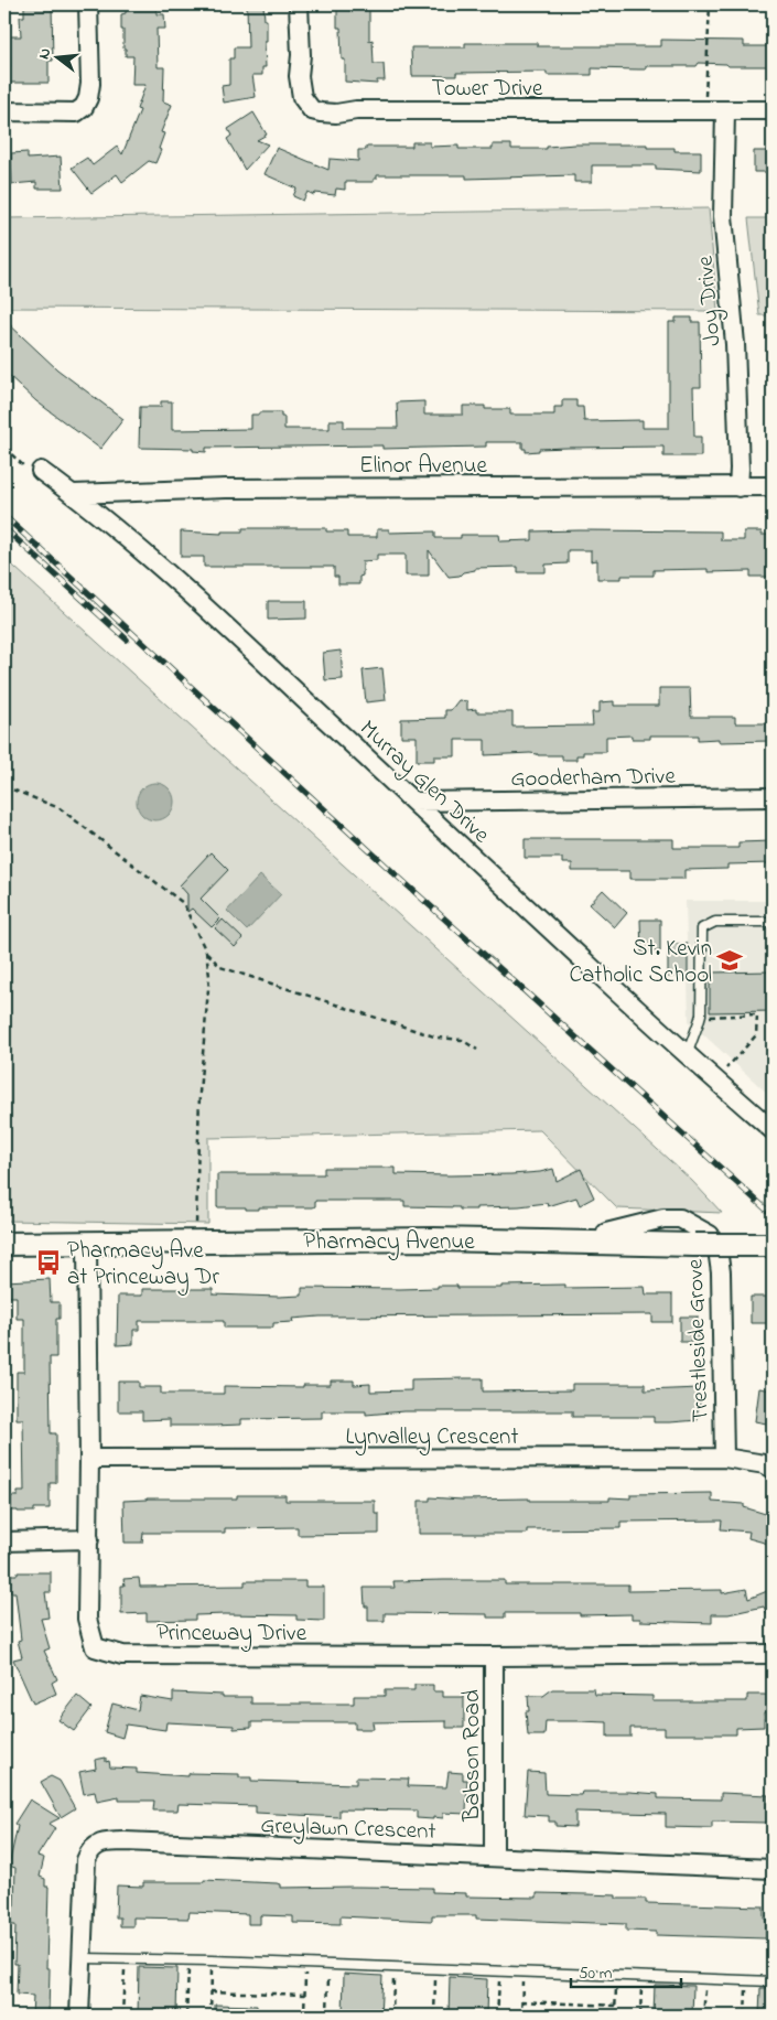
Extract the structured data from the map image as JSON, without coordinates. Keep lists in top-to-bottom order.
{
  "streets": {
    "street": [
      "Tower Drive",
      "Joy Drive",
      "Elinor Avenue",
      "Gooderham Drive",
      "Murray Glen Drive",
      "Pharmacy Avenue",
      "Trestleside Grove",
      "Lynvalley Crescent",
      "Princeway Drive",
      "Babson Road",
      "Greylawn Crescent"
    ]
  },
  "crossings": [
    ["Tower Drive", "Joy Drive"],
    ["Joy Drive", "Elinor Avenue"],
    ["Elinor Avenue", "Murray Glen Drive"],
    ["Gooderham Drive", "Murray Glen Drive"],
    ["Pharmacy Avenue", "Princeway Drive"],
    ["Trestleside Grove", "Lynvalley Crescent"],
    ["Lynvalley Crescent", "Princeway Drive"],
    ["Princeway Drive", "Babson Road"],
    ["Babson Road", "Greylawn Crescent"]
  ],
  "places": {
    "school or university": ["St. Kevin Catholic School"],
    "bus stop": ["Pharmacy Ave at Princeway Dr"]
  },
  "scale_bar": "50 m",
  "north": "left"
}
